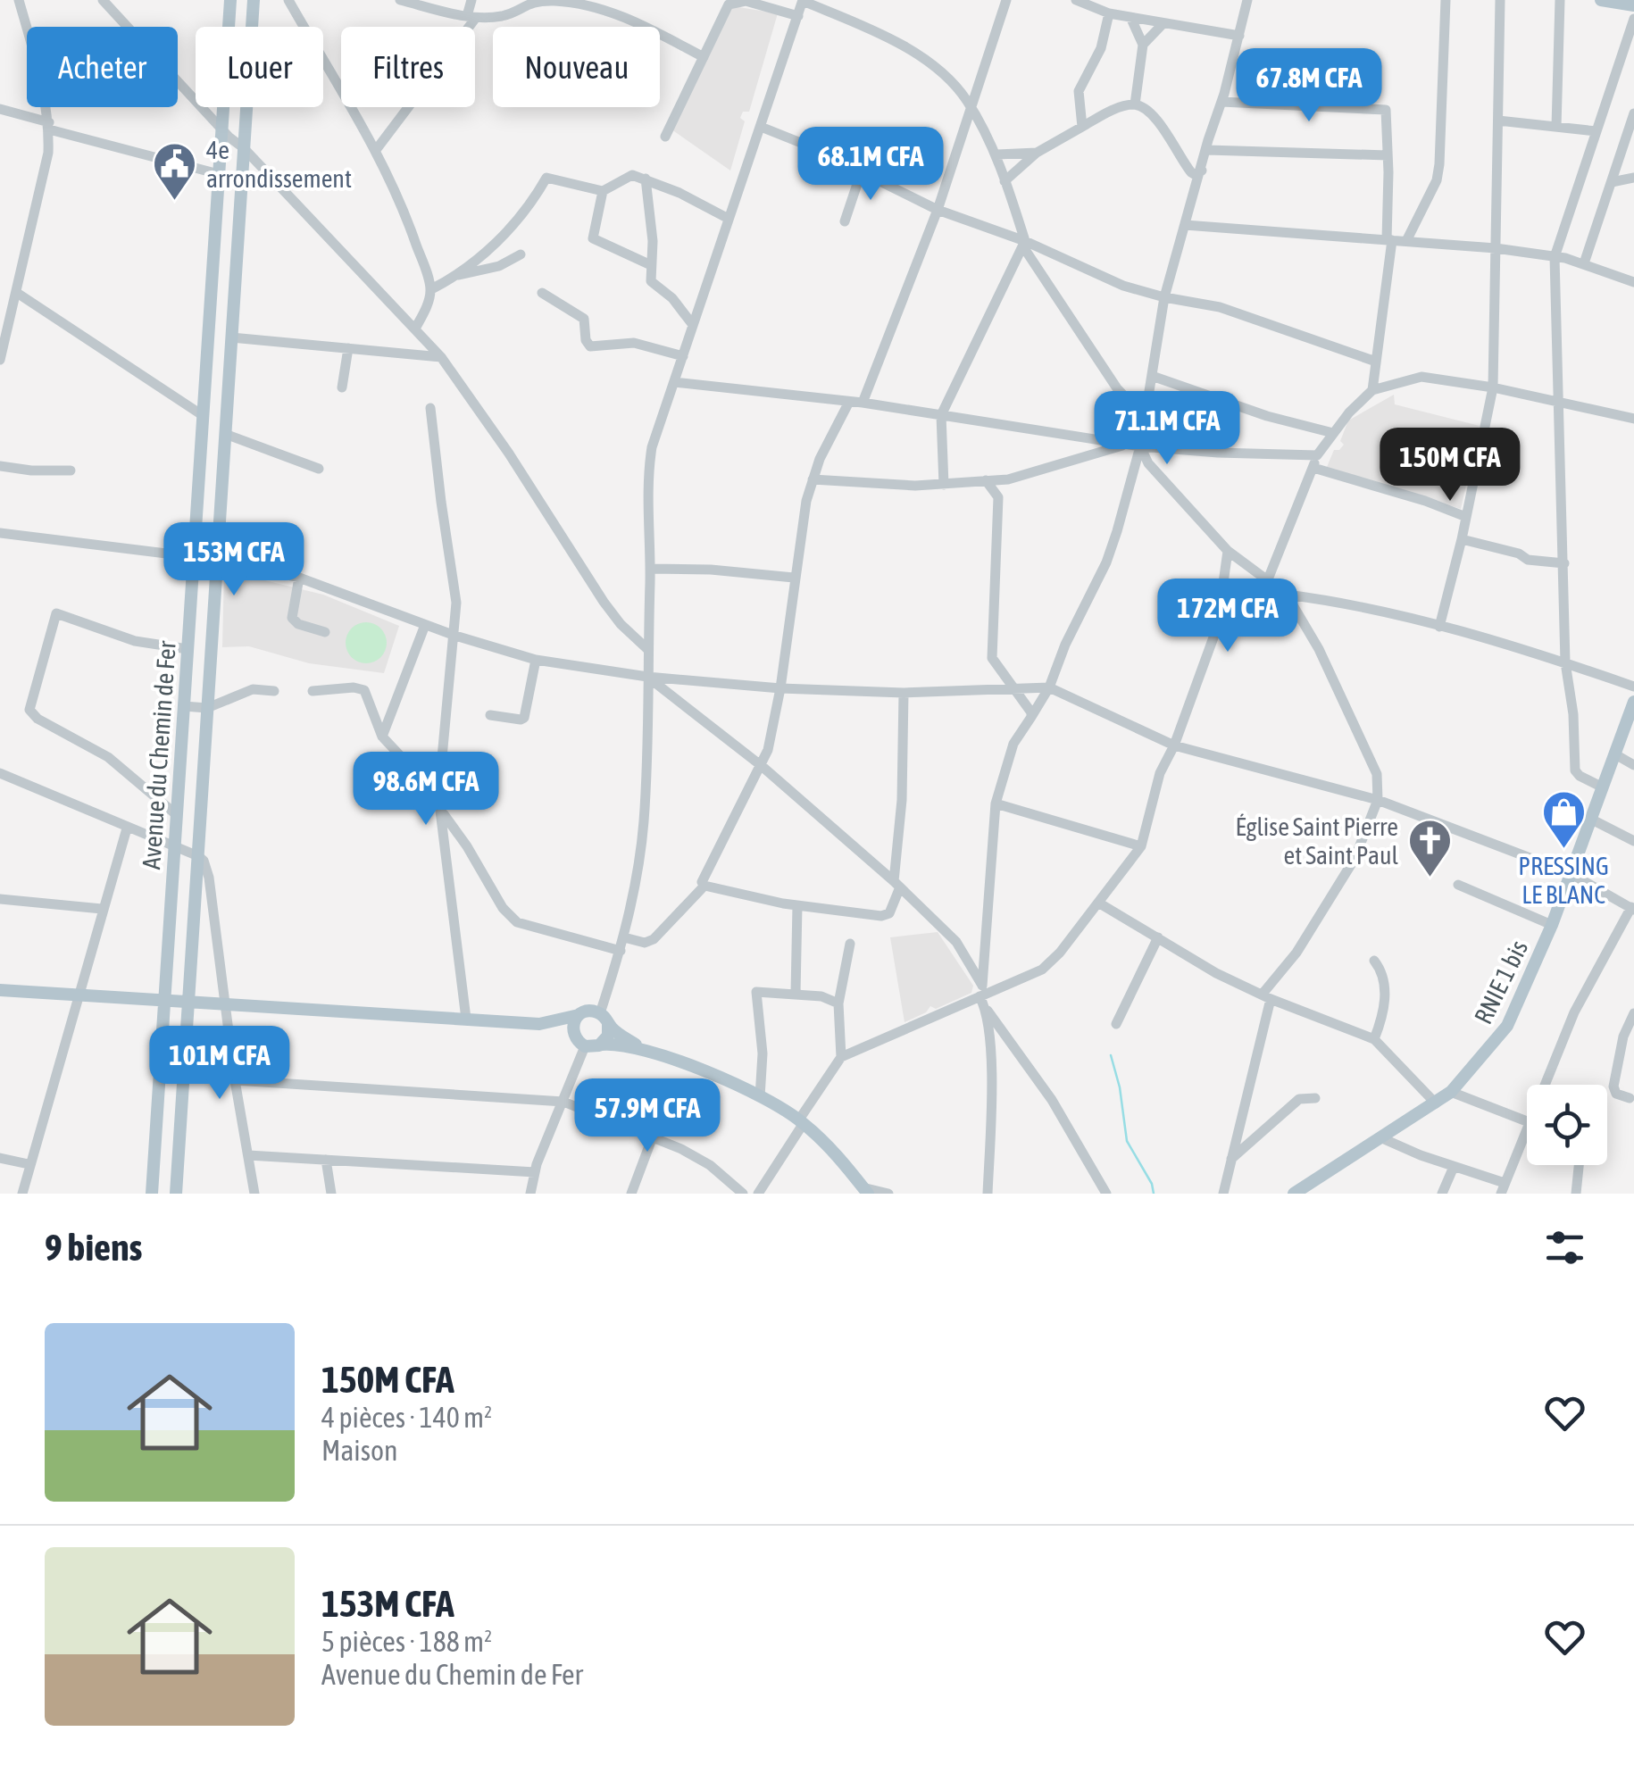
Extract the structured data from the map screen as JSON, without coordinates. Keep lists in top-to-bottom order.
{
  "streets": {
    "main road": ["Avenue du Chemin de Fer", "RNIE 1 bis"]
  },
  "places": {
    "public building": ["4e arrondissement"],
    "shop": ["PRESSING LE BLANC"],
    "church": ["Église Saint Pierre et Saint Paul"]
  },
  "page": {
    "chip": [
      "Acheter",
      "Louer",
      "Filtres",
      "Nouveau"
    ],
    "price": [
      "67.8M CFA",
      "68.1M CFA",
      "71.1M CFA",
      "150M CFA",
      "153M CFA",
      "172M CFA",
      "98.6M CFA",
      "101M CFA",
      "57.9M CFA"
    ],
    "heading": "9 biens",
    "list": [
      {
        "name": "150M CFA",
        "note": "4 pièces · 140 m² · Maison"
      },
      {
        "name": "153M CFA",
        "note": "5 pièces · 188 m² · Avenue du Chemin de Fer"
      }
    ]
  }
}
